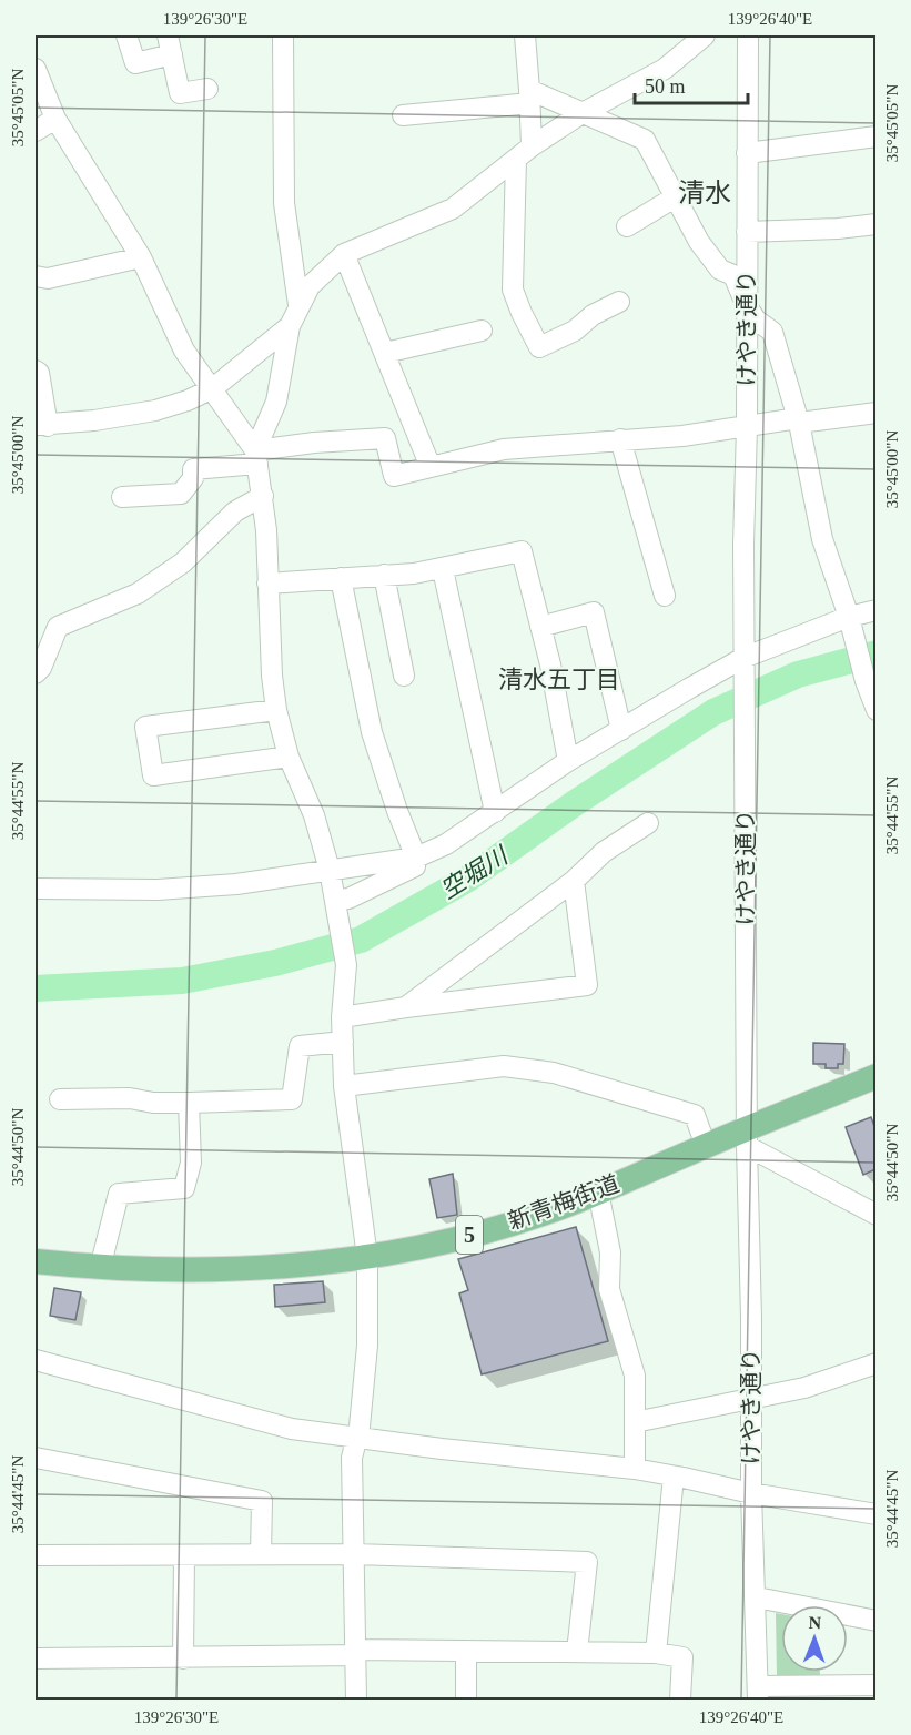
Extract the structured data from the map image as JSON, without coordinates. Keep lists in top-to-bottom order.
{
  "streets": {
    "main road": ["新青梅街道", "5"],
    "street": ["けやき通り"]
  },
  "crossings": [
    ["けやき通り", "新青梅街道"]
  ],
  "districts": ["清水", "清水五丁目"],
  "water": ["空堀川"],
  "scale_bar": "50 m",
  "north": "top",
  "coordinates": [
    "139°26'30\"E",
    "139°26'40\"E",
    "35°45'05\"N",
    "35°45'00\"N",
    "35°44'55\"N",
    "35°44'50\"N",
    "35°44'45\"N"
  ]
}
